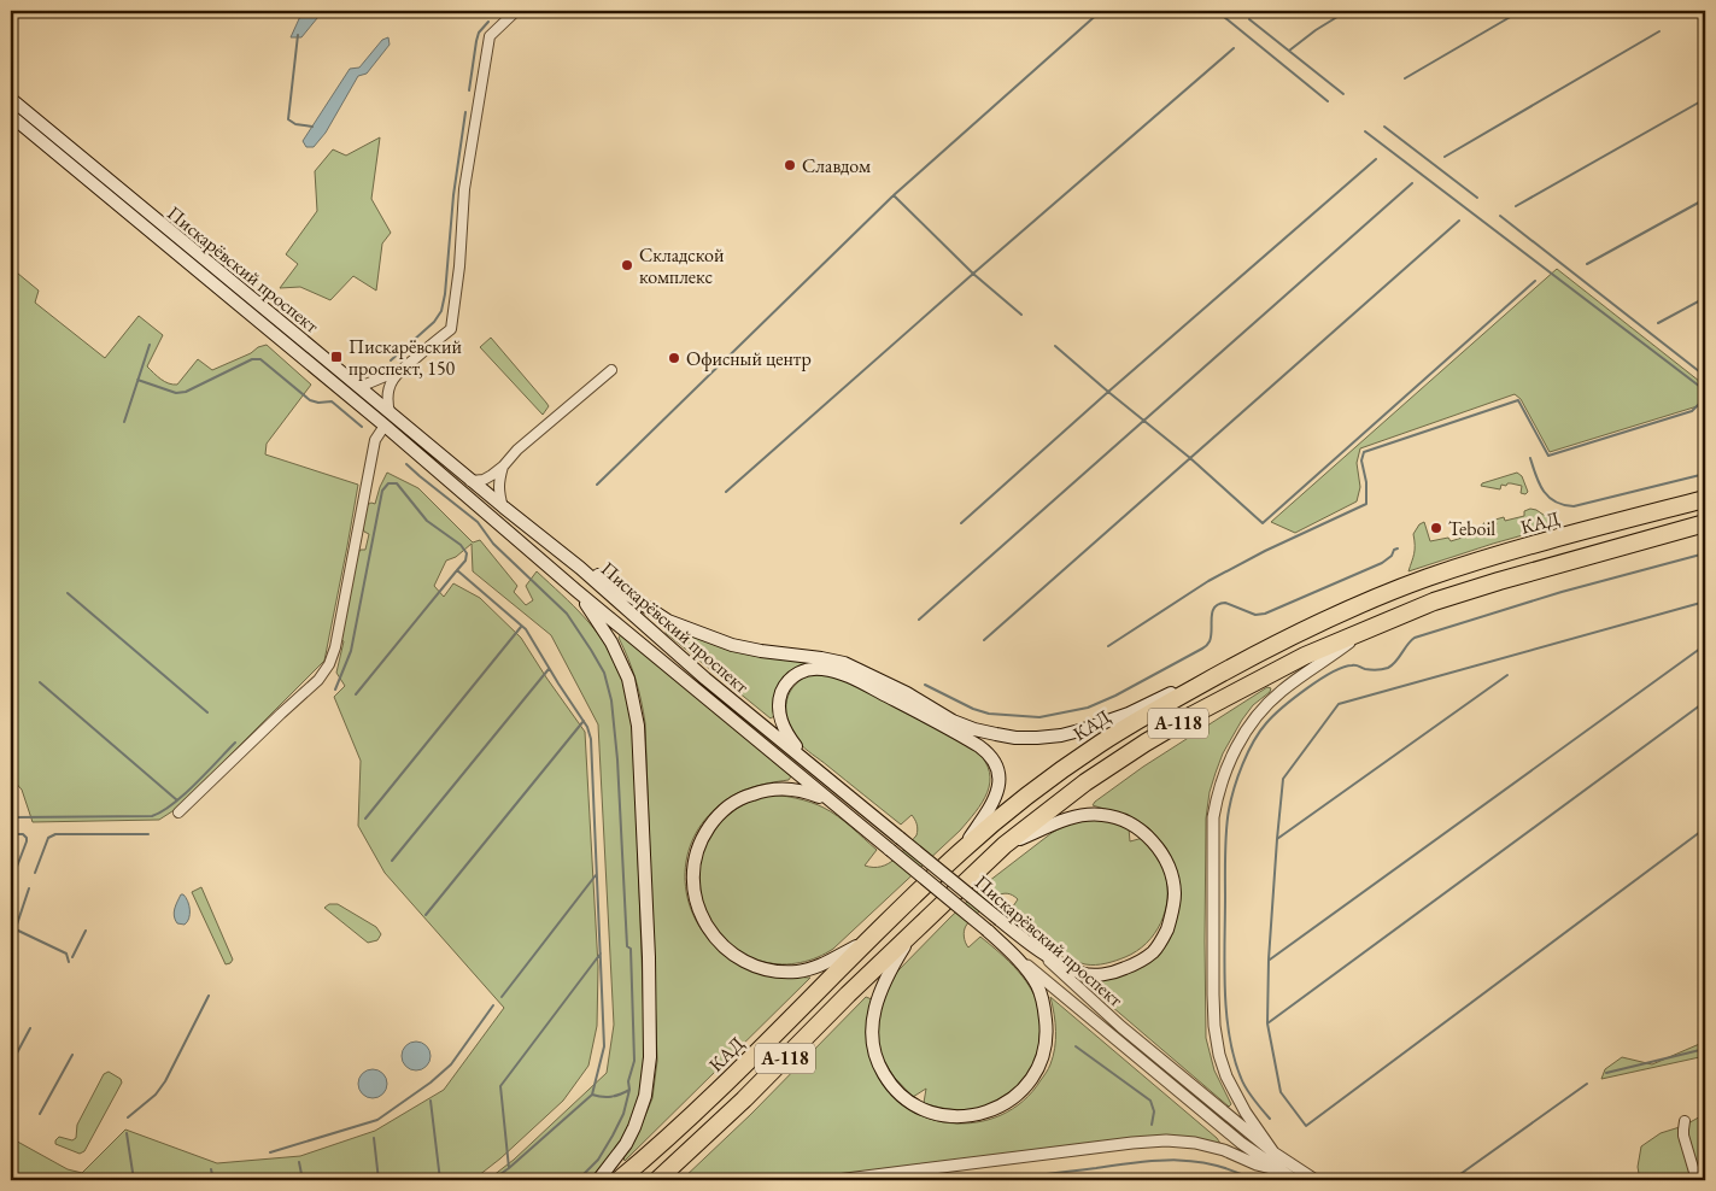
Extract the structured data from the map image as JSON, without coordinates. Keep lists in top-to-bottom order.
{
  "streets": {
    "highway": ["КАД", "А-118"],
    "main road": ["Пискарёвский проспект"]
  },
  "places": {
    "other": [
      "Славдом",
      "Складской комплекс",
      "Офисный центр",
      "Teboil"
    ],
    "transit": ["Пискарёвский проспект, 150"]
  }
}
